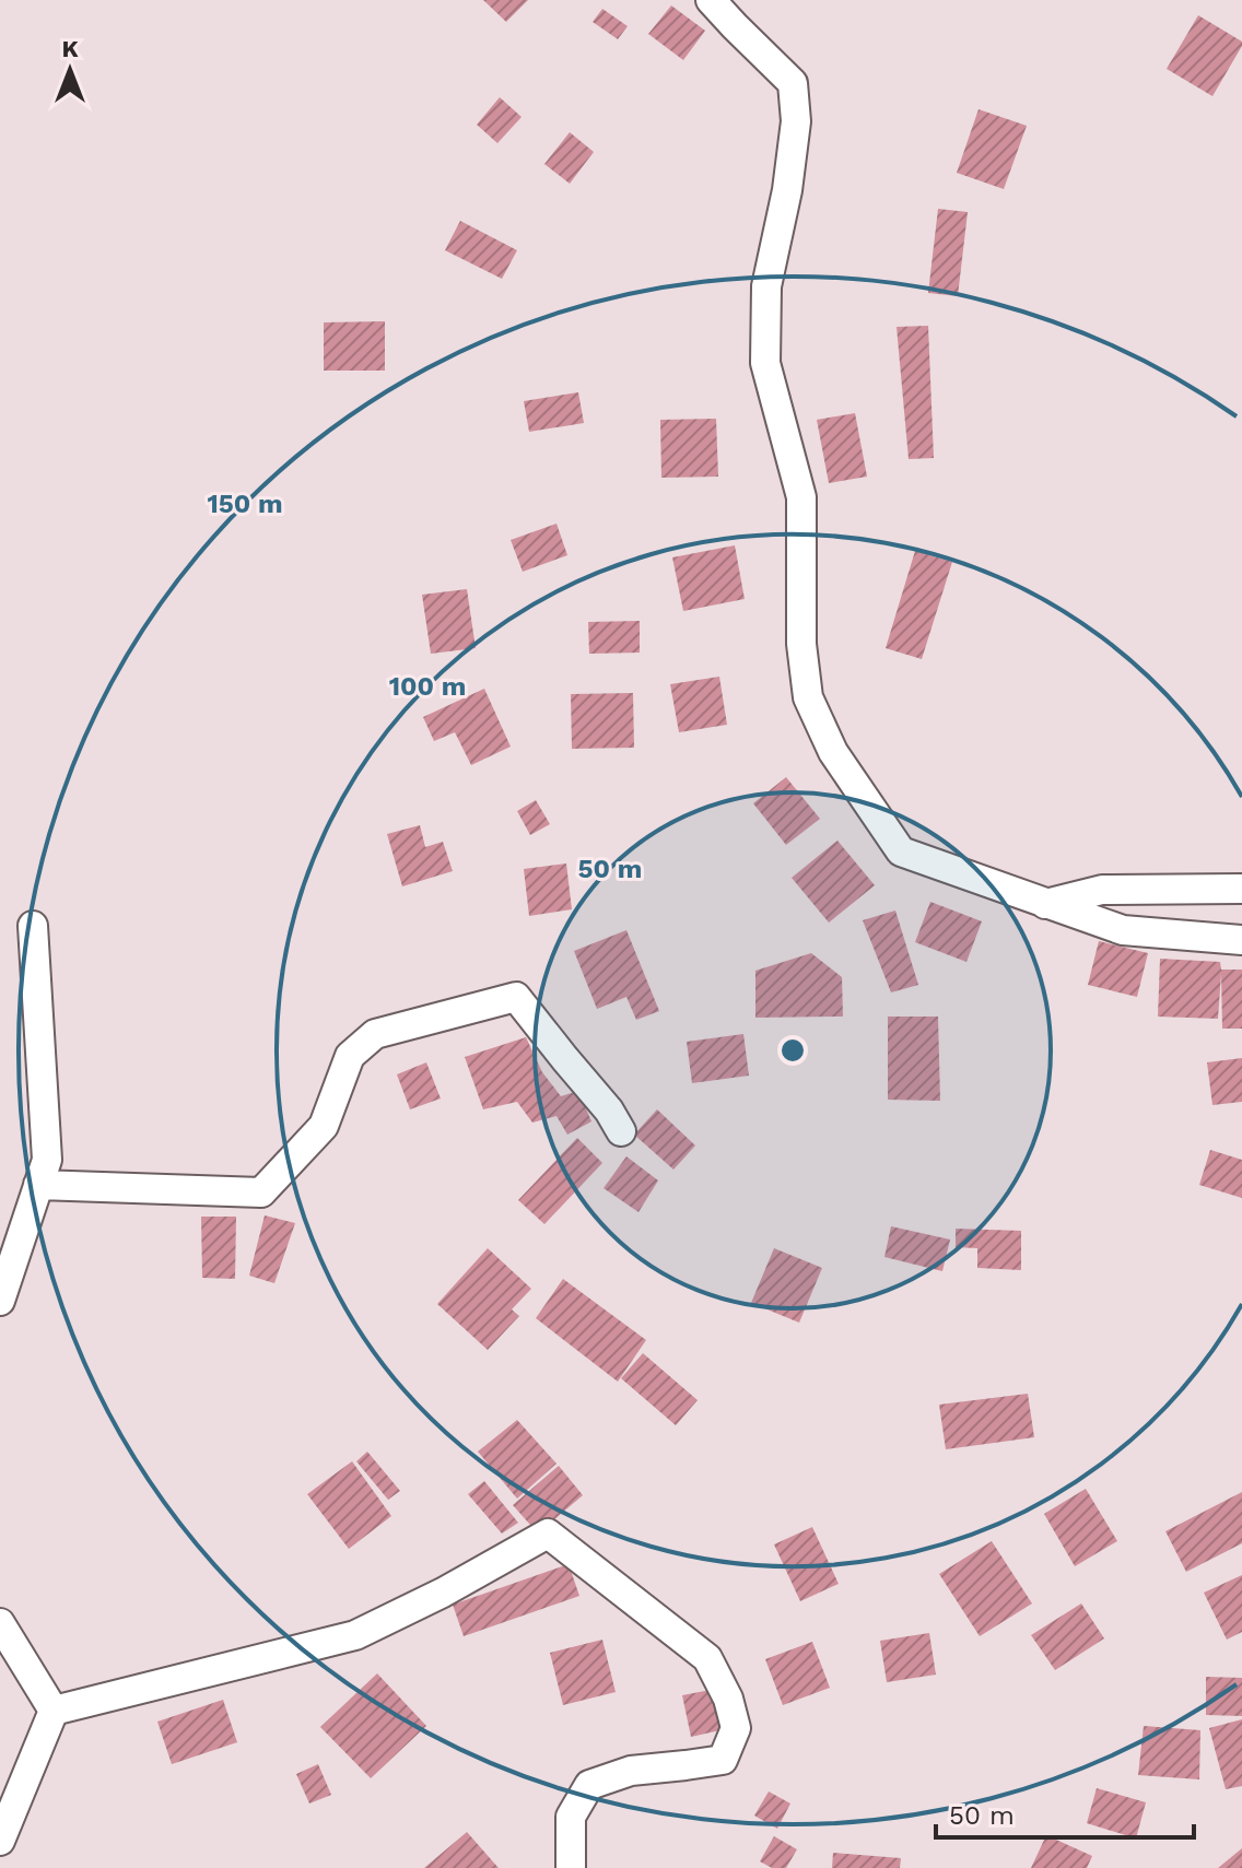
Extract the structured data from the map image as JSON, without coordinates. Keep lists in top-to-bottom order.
{
  "scale_bar": "50 m",
  "north": "top",
  "rings": ["150 m", "100 m", "50 m"]
}
